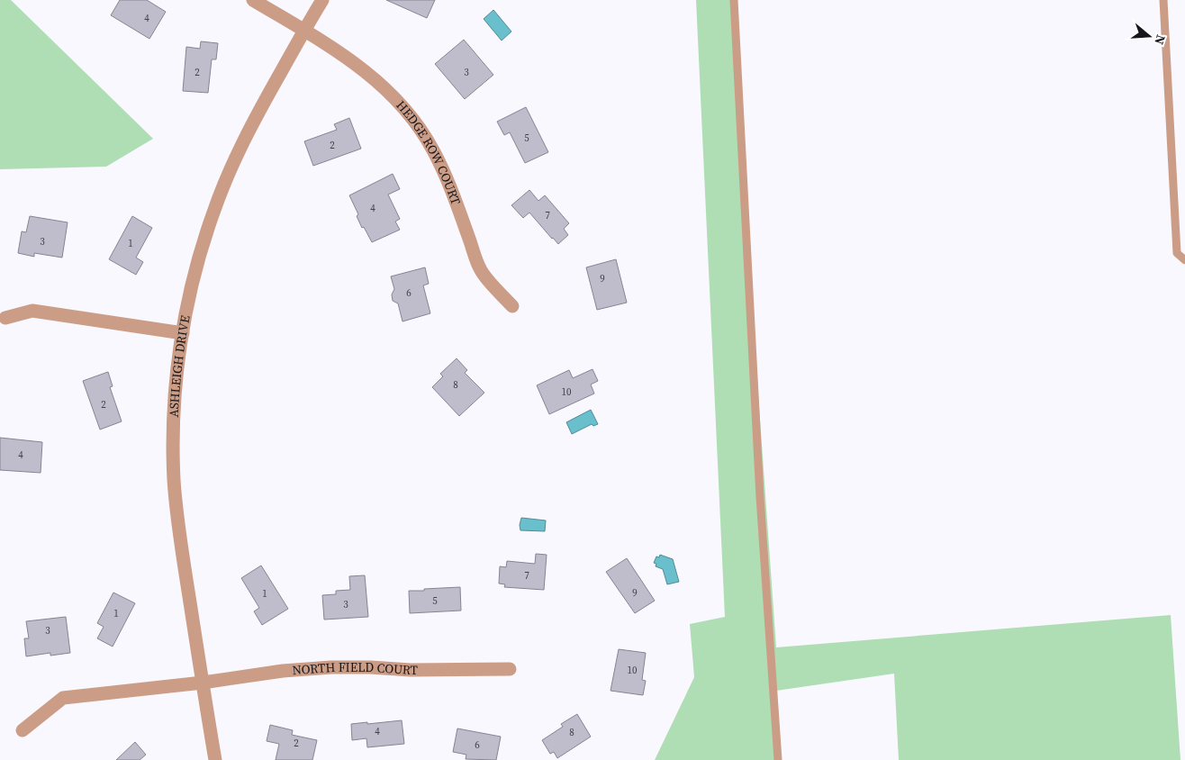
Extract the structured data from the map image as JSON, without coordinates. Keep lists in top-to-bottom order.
{
  "streets": {
    "street": ["HEDGE ROW COURT", "ASHLEIGH DRIVE", "NORTH FIELD COURT"]
  },
  "crossings": [
    ["HEDGE ROW COURT", "ASHLEIGH DRIVE"],
    ["ASHLEIGH DRIVE", "NORTH FIELD COURT"]
  ],
  "house_numbers": [
    "4",
    "2",
    "3",
    "5",
    "2",
    "4",
    "7",
    "3",
    "1",
    "9",
    "6",
    "8",
    "10",
    "2",
    "4",
    "7",
    "9",
    "1",
    "5",
    "3",
    "1",
    "3",
    "10",
    "4",
    "8",
    "2",
    "6"
  ],
  "north": "right"
}
